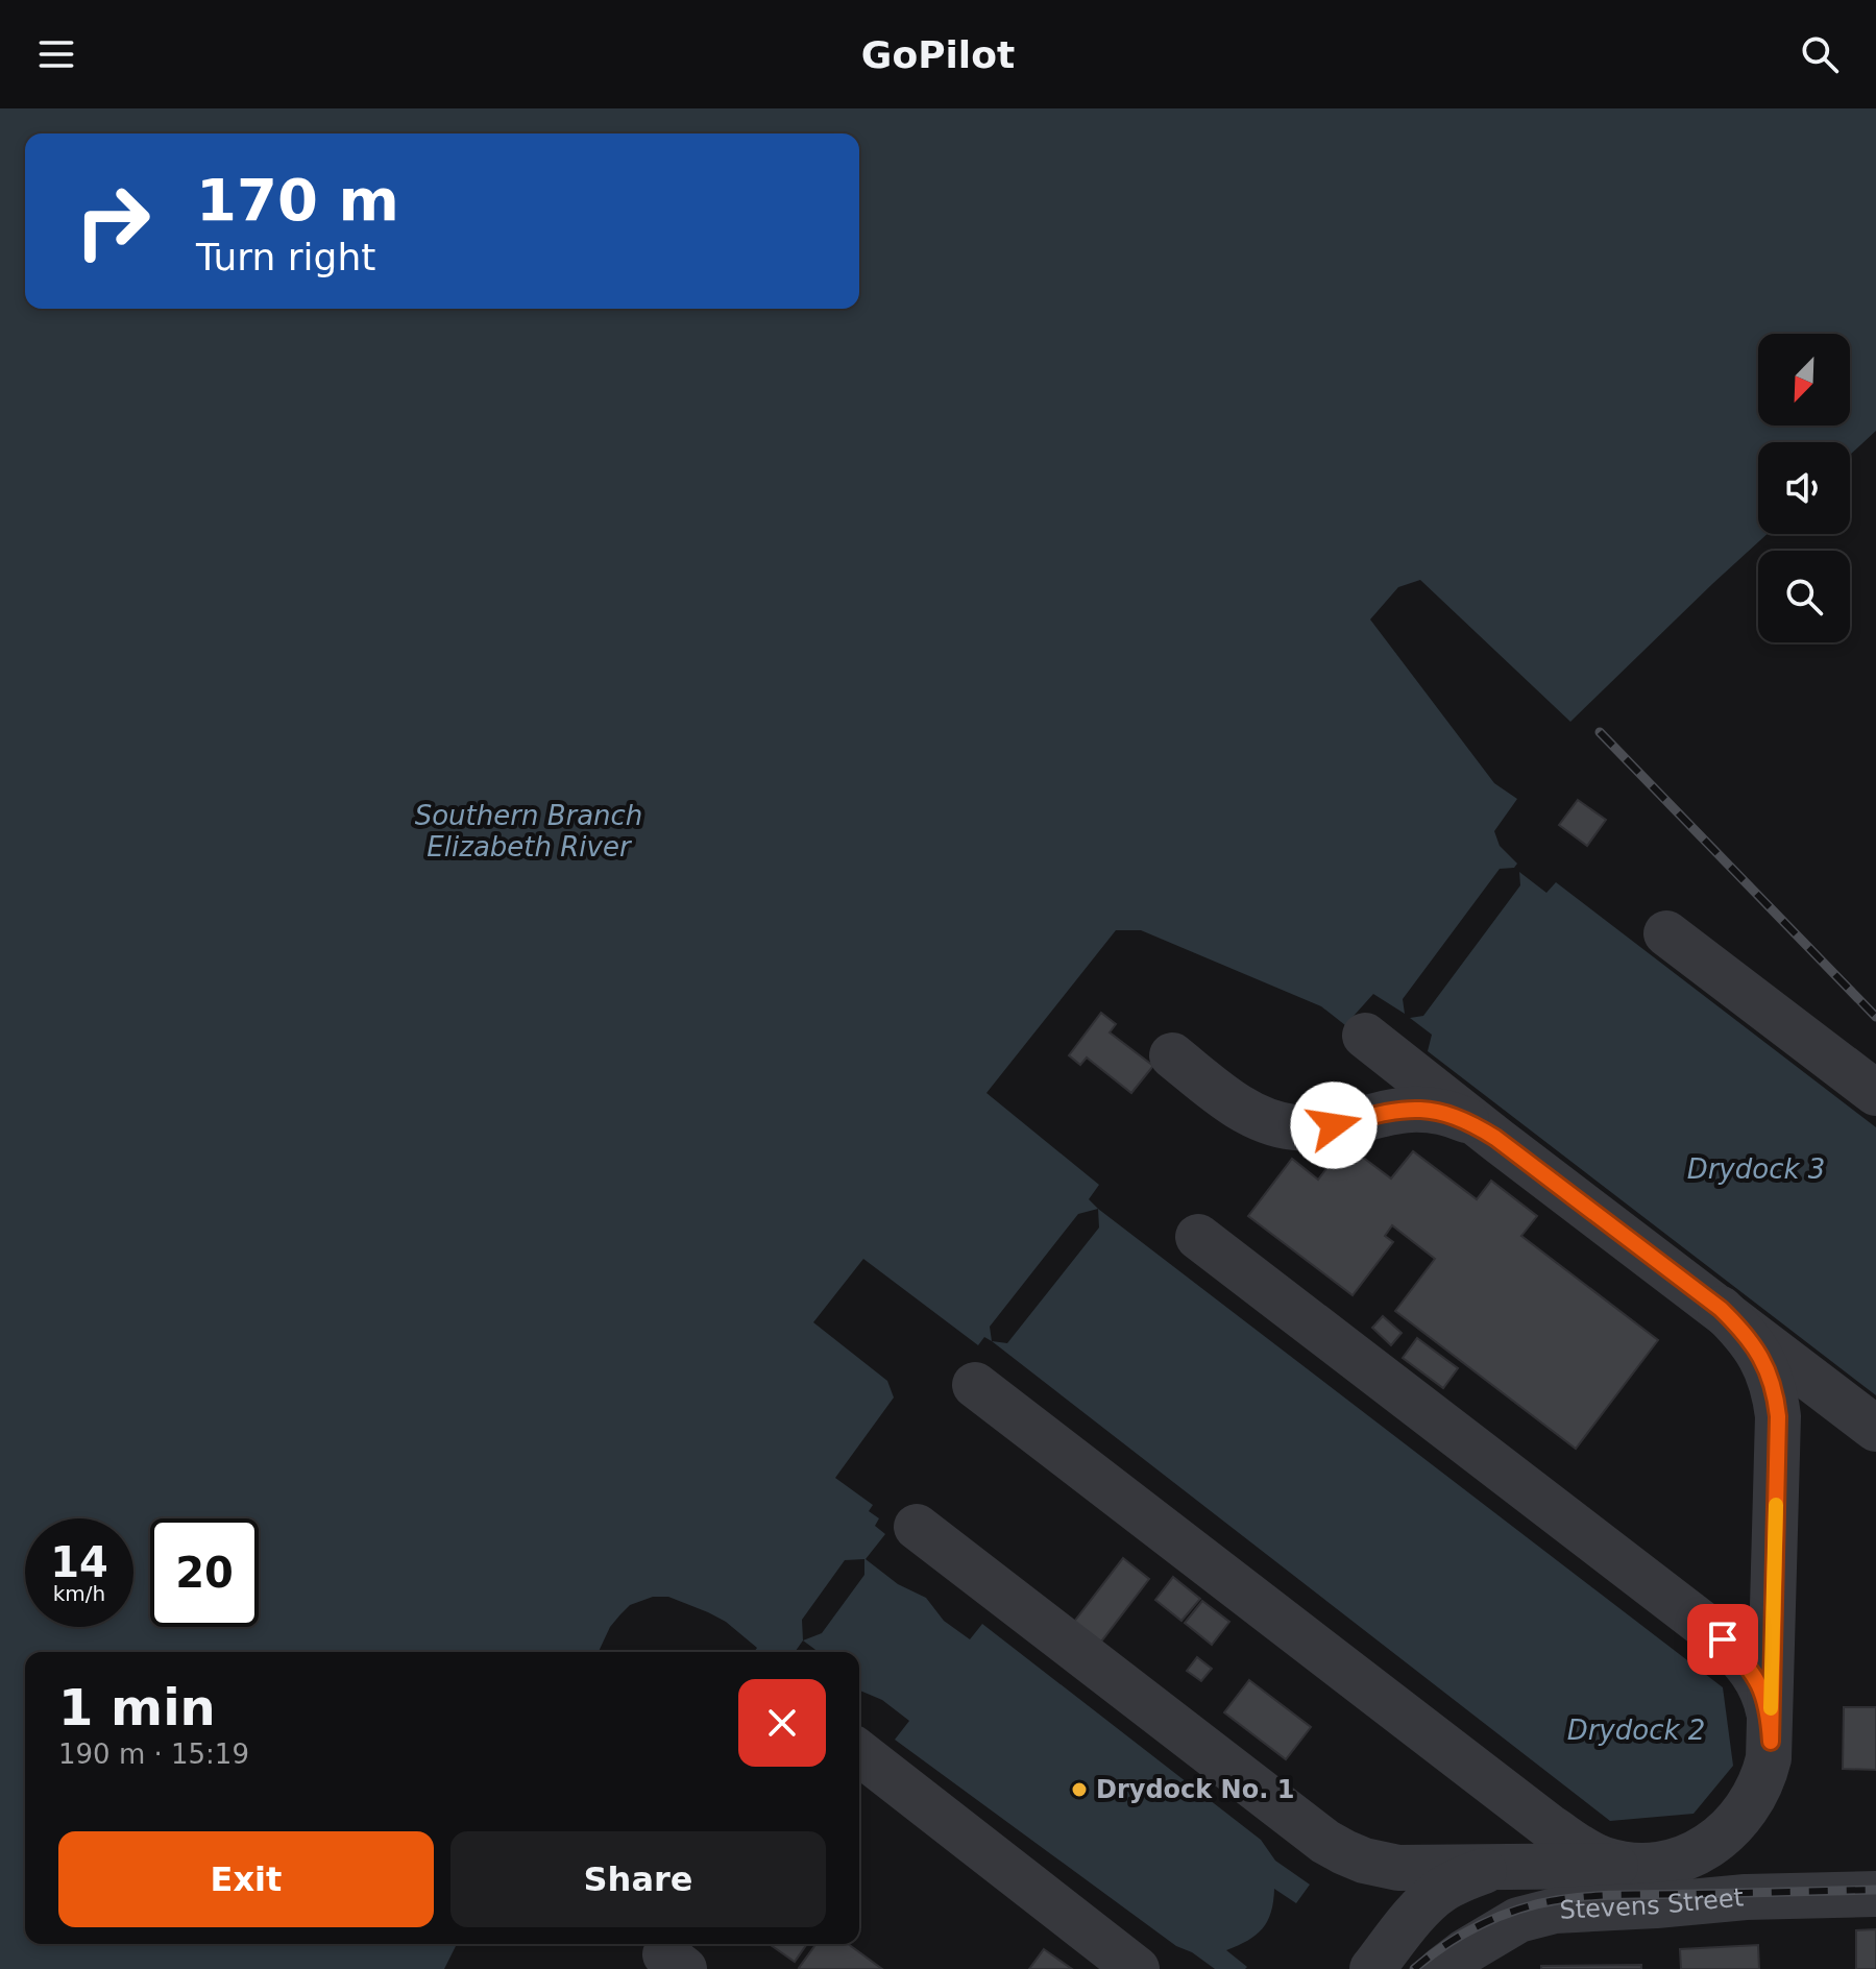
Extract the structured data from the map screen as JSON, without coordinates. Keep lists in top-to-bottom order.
{
  "streets": {
    "street": ["Stevens Street"]
  },
  "water": ["Southern Branch Elizabeth River", "Drydock 3", "Drydock 2"],
  "places": ["Drydock No. 1"],
  "north": "bottom left",
  "page": {
    "header": "GoPilot",
    "turn": ["170 m", "Turn right"],
    "speed": "14 km/h",
    "limit": "20",
    "heading": ["1 min", "190 m · 15:19"],
    "buttons": ["Exit", "Share"]
  }
}
